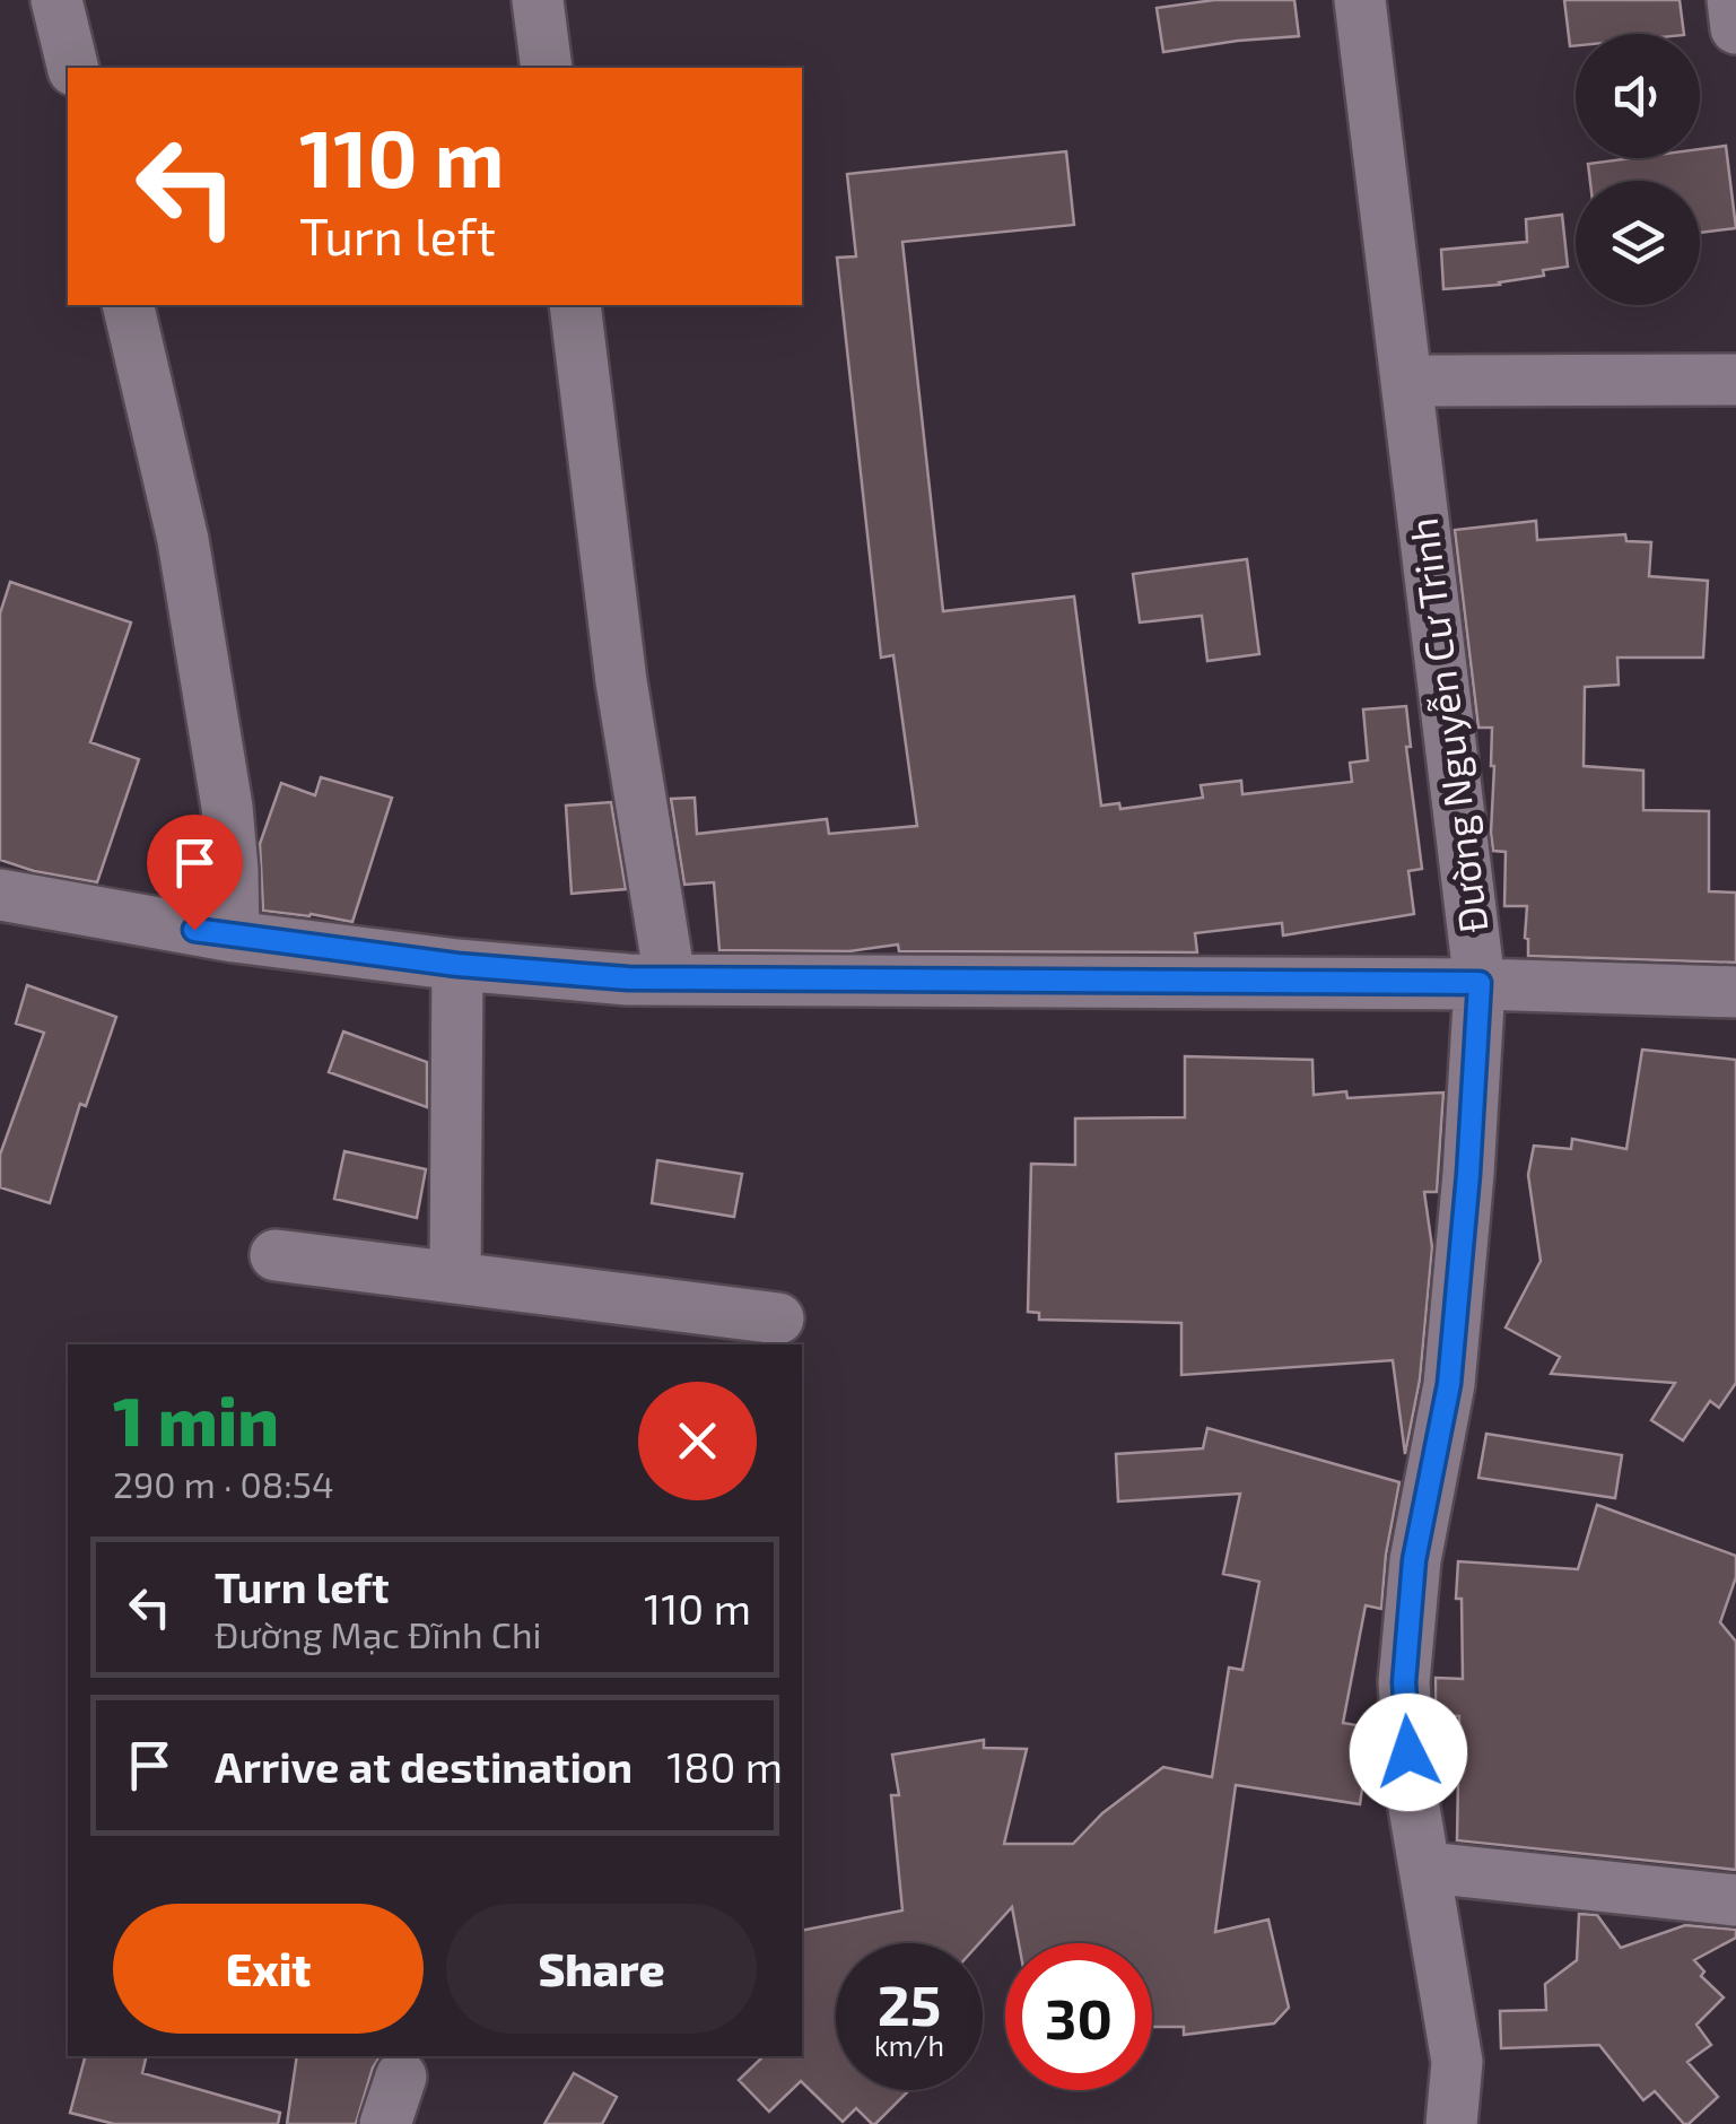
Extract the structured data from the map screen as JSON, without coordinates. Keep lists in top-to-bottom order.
{
  "streets": {
    "street": ["Đường Nguyễn Cư Trinh"]
  },
  "page": {
    "turn": ["110 m", "Turn left"],
    "heading": ["1 min", "290 m · 08:54"],
    "list": [
      {
        "name": "Turn left",
        "note": "Đường Mạc Đĩnh Chi",
        "value": "110 m"
      },
      {
        "name": "Arrive at destination",
        "value": "180 m"
      }
    ],
    "buttons": ["Exit", "Share"],
    "speed": "25 km/h",
    "limit": "30"
  }
}
